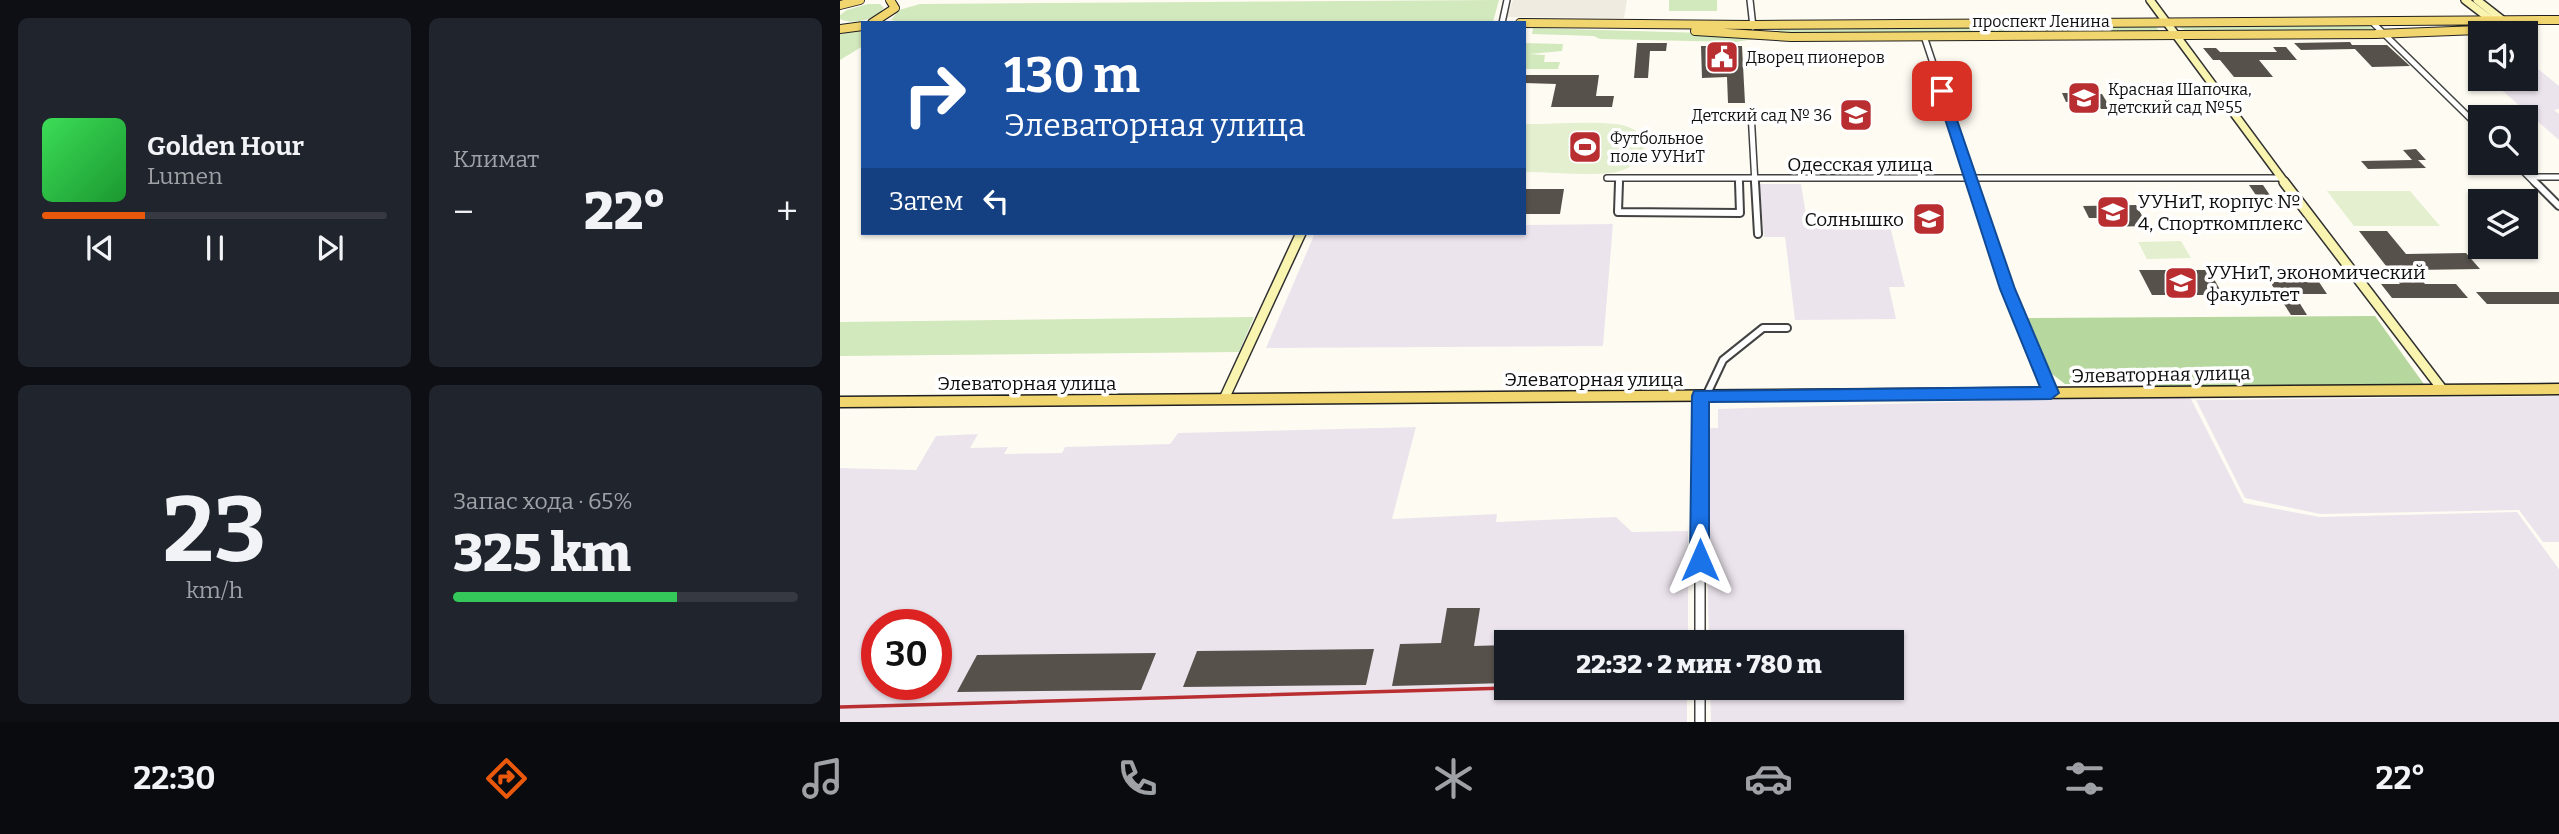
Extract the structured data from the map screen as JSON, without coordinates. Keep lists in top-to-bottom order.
{
  "streets": {
    "main road": ["проспект Ленина", "Элеваторная улица"],
    "street": ["Одесская улица"]
  },
  "places": {
    "public building": ["Дворец пионеров"],
    "school or university": [
      "Красная Шапочка, детский сад №55",
      "Детский сад № 36",
      "УУНиТ, корпус № 4, Спорткомплекс",
      "Солнышко",
      "УУНиТ, экономический факультет"
    ],
    "sports": ["Футбольное поле УУНиТ"]
  },
  "page": {
    "tile": [
      "Климат",
      ["23", "km/h"],
      ["Запас хода · 65%", "325 km"]
    ],
    "turn": ["130 m", "Элеваторная улица"],
    "song": ["Golden Hour", "Lumen"],
    "then": "Затем",
    "heat": ["−", "22°", "+"],
    "limit": "30",
    "trip": "22:32 · 2 мин · 780 m",
    "tabs": ["22:30", "22°"]
  }
}
